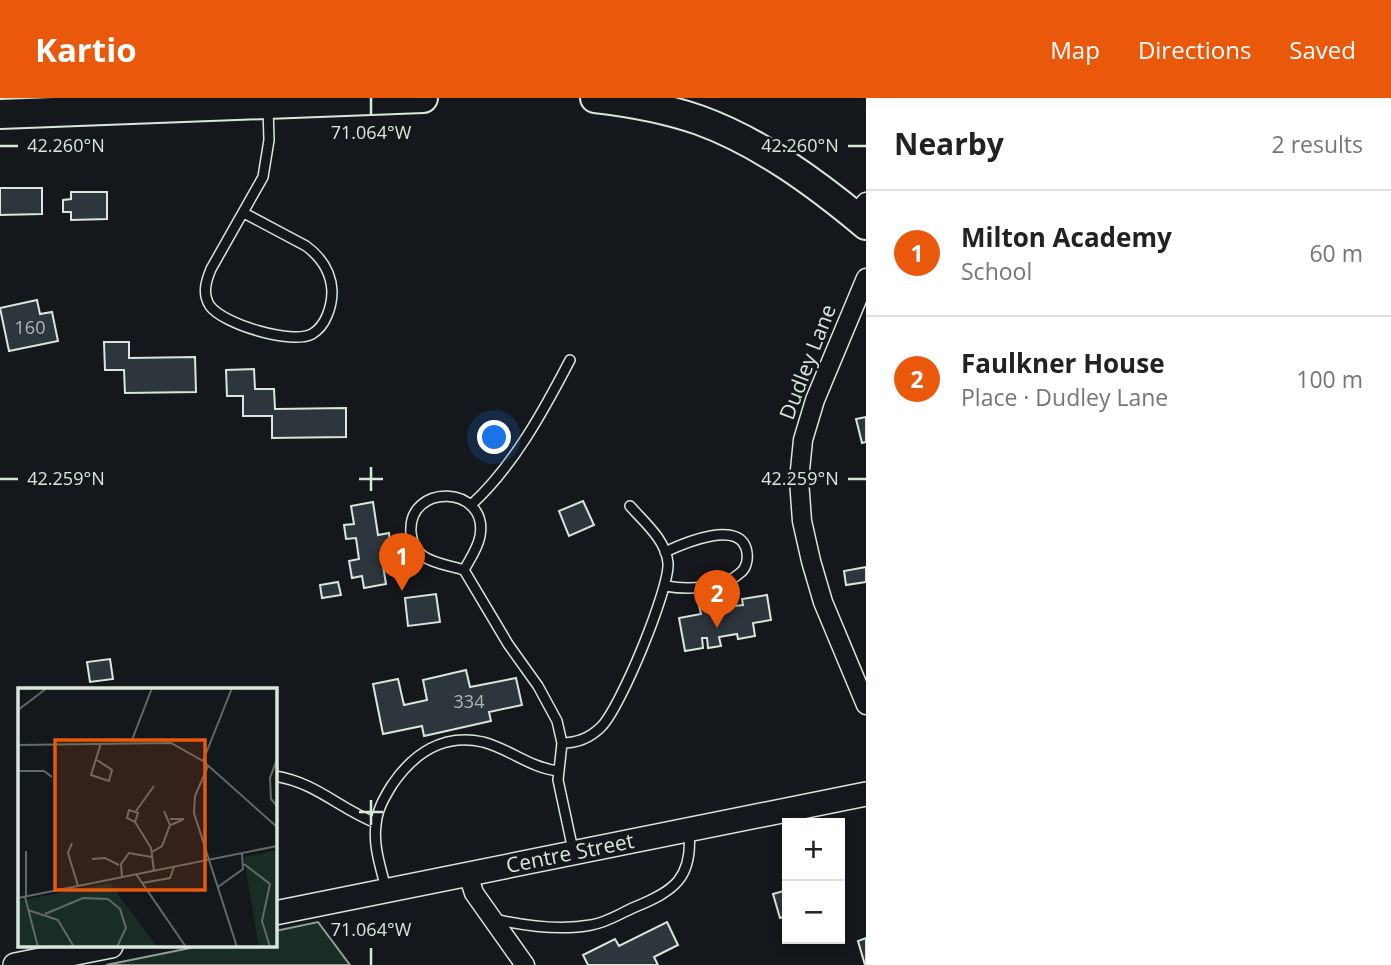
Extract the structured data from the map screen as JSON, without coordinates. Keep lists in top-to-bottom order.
{
  "streets": {
    "street": ["Dudley Lane", "Centre Street"]
  },
  "house_numbers": ["160", "334"],
  "page": {
    "header": "Kartio",
    "nav": ["Map", "Directions", "Saved"],
    "heading": ["Nearby", "2 results"],
    "list": [
      {
        "mark": "1",
        "name": "Milton Academy",
        "note": "School",
        "value": "60 m"
      },
      {
        "mark": "2",
        "name": "Faulkner House",
        "note": "Place · Dudley Lane",
        "value": "100 m"
      }
    ],
    "pins": ["1", "2"],
    "map_buttons": ["+", "−"]
  },
  "coordinates": ["71.064°W", "42.260°N", "42.259°N"]
}
